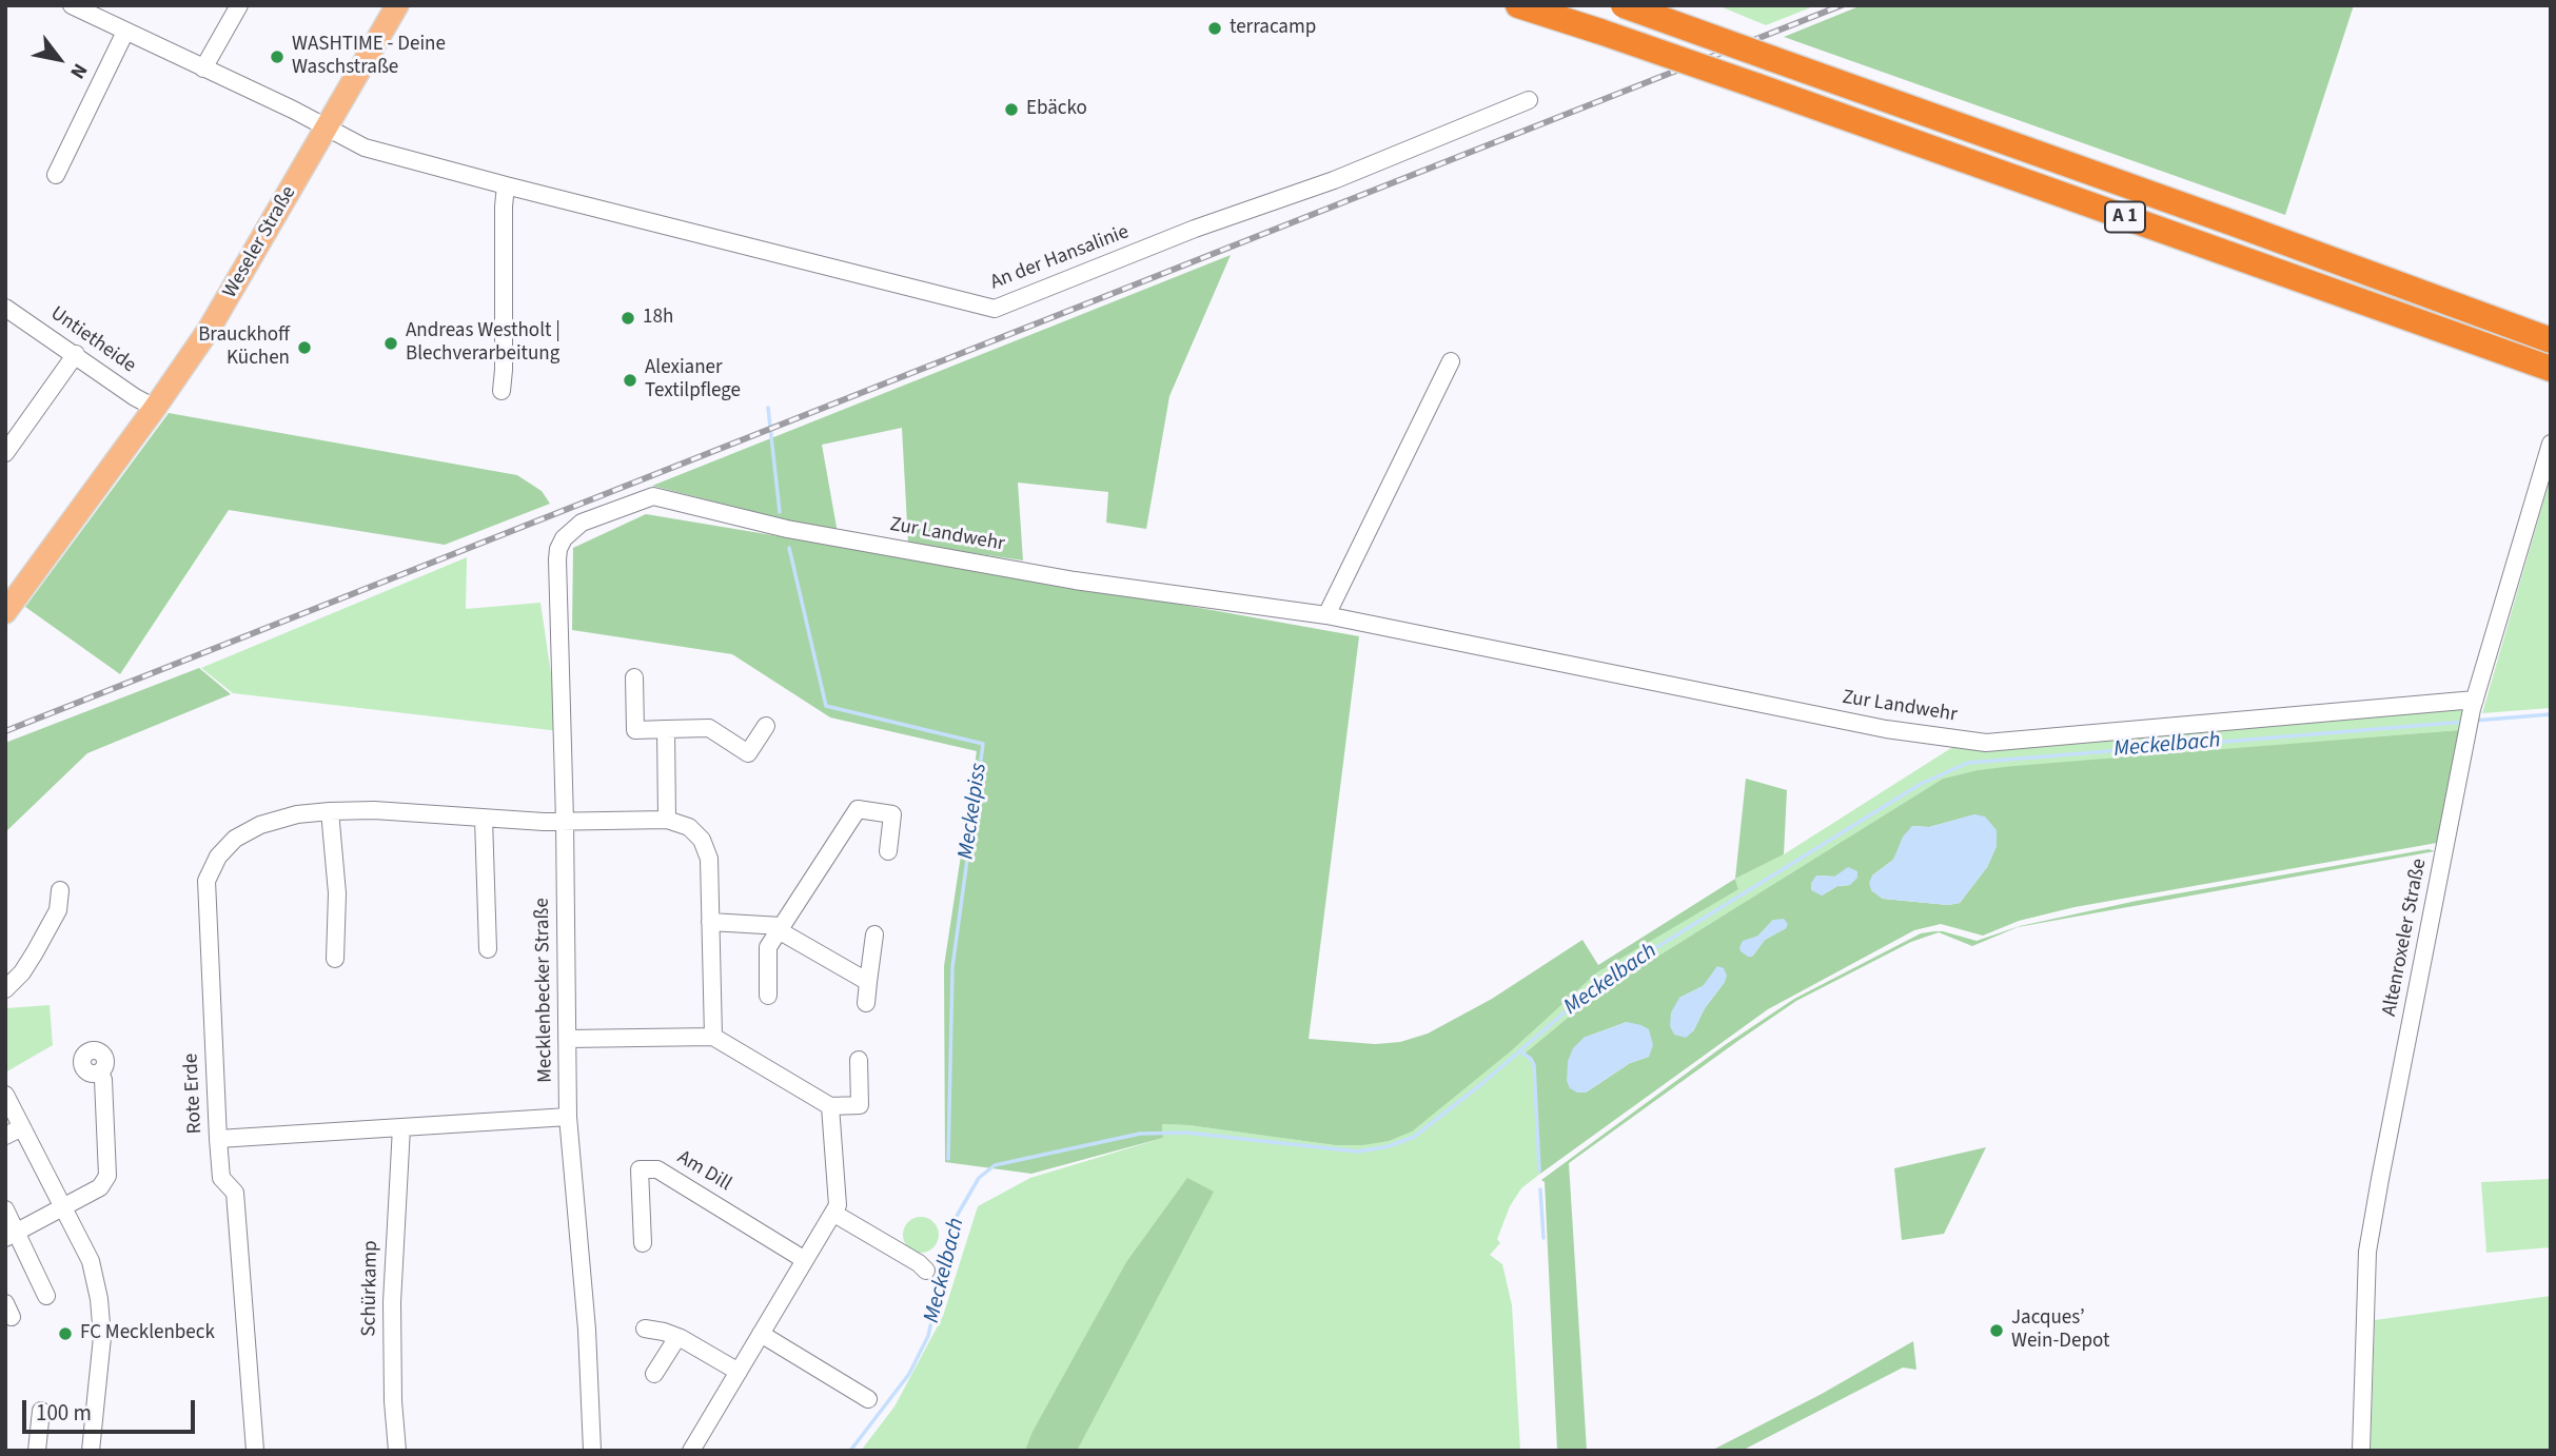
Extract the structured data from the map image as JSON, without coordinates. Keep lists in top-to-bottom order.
{
  "streets": {
    "highway": ["A 1"],
    "main road": ["Weseler Straße"],
    "street": [
      "An der Hansalinie",
      "Untietheide",
      "Zur Landwehr",
      "Altenroxeler Straße",
      "Mecklenbecker Straße",
      "Rote Erde",
      "Am Dill",
      "Schürkamp"
    ]
  },
  "crossings": [
    ["Weseler Straße", "An der Hansalinie"],
    ["Weseler Straße", "Untietheide"],
    ["Zur Landwehr", "Altenroxeler Straße"],
    ["Zur Landwehr", "Mecklenbecker Straße"],
    ["Mecklenbecker Straße", "Rote Erde"]
  ],
  "water": ["Meckelbach", "Meckelpiss"],
  "places": [
    "terracamp",
    "WASHTIME - Deine Waschstraße",
    "Ebäcko",
    "18h",
    "Andreas Westholt | Blechverarbeitung",
    "Brauckhoff Küchen",
    "Alexianer Textilpflege",
    "Jacques’ Wein-Depot",
    "FC Mecklenbeck"
  ],
  "scale_bar": "100 m",
  "north": "bottom right"
}
